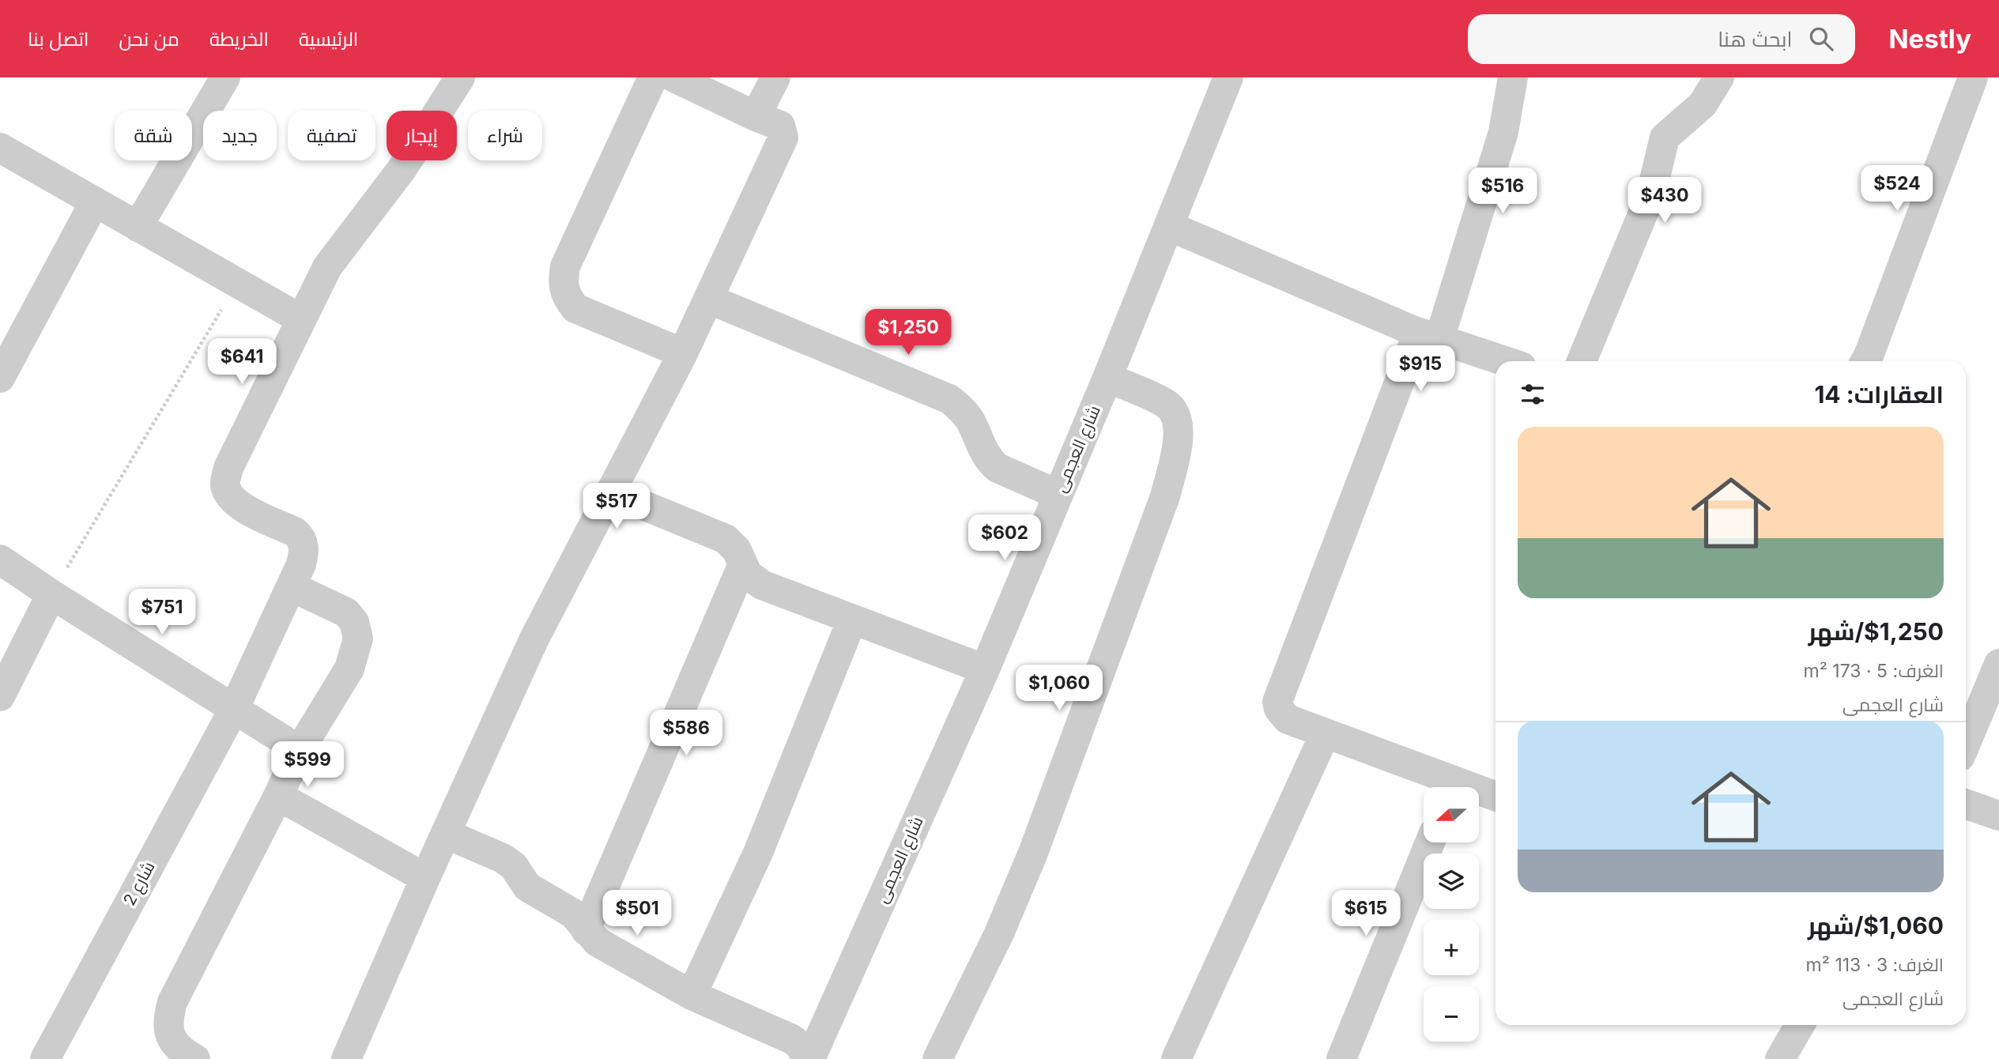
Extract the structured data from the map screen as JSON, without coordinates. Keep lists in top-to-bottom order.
{
  "streets": {
    "street": ["شارع العجمى", "شارع 2"]
  },
  "north": "left",
  "page": {
    "header": "Nestly",
    "search": "ابحث هنا",
    "nav": [
      "الرئيسية",
      "الخريطة",
      "من نحن",
      "اتصل بنا"
    ],
    "chip": [
      "شراء",
      "إيجار",
      "تصفية",
      "جديد",
      "شقة"
    ],
    "price": [
      "$524",
      "$516",
      "$430",
      "$1,250",
      "$641",
      "$915",
      "$517",
      "$602",
      "$751",
      "$1,060",
      "$586",
      "$599",
      "$501",
      "$615"
    ],
    "heading": "العقارات: 14",
    "list": [
      {
        "name": "$1,250/شهر",
        "note": "الغرف: 5 · 173 m² · شارع العجمى"
      },
      {
        "name": "$1,060/شهر",
        "note": "الغرف: 3 · 113 m² · شارع العجمى"
      }
    ],
    "map_buttons": ["+", "−"]
  }
}
